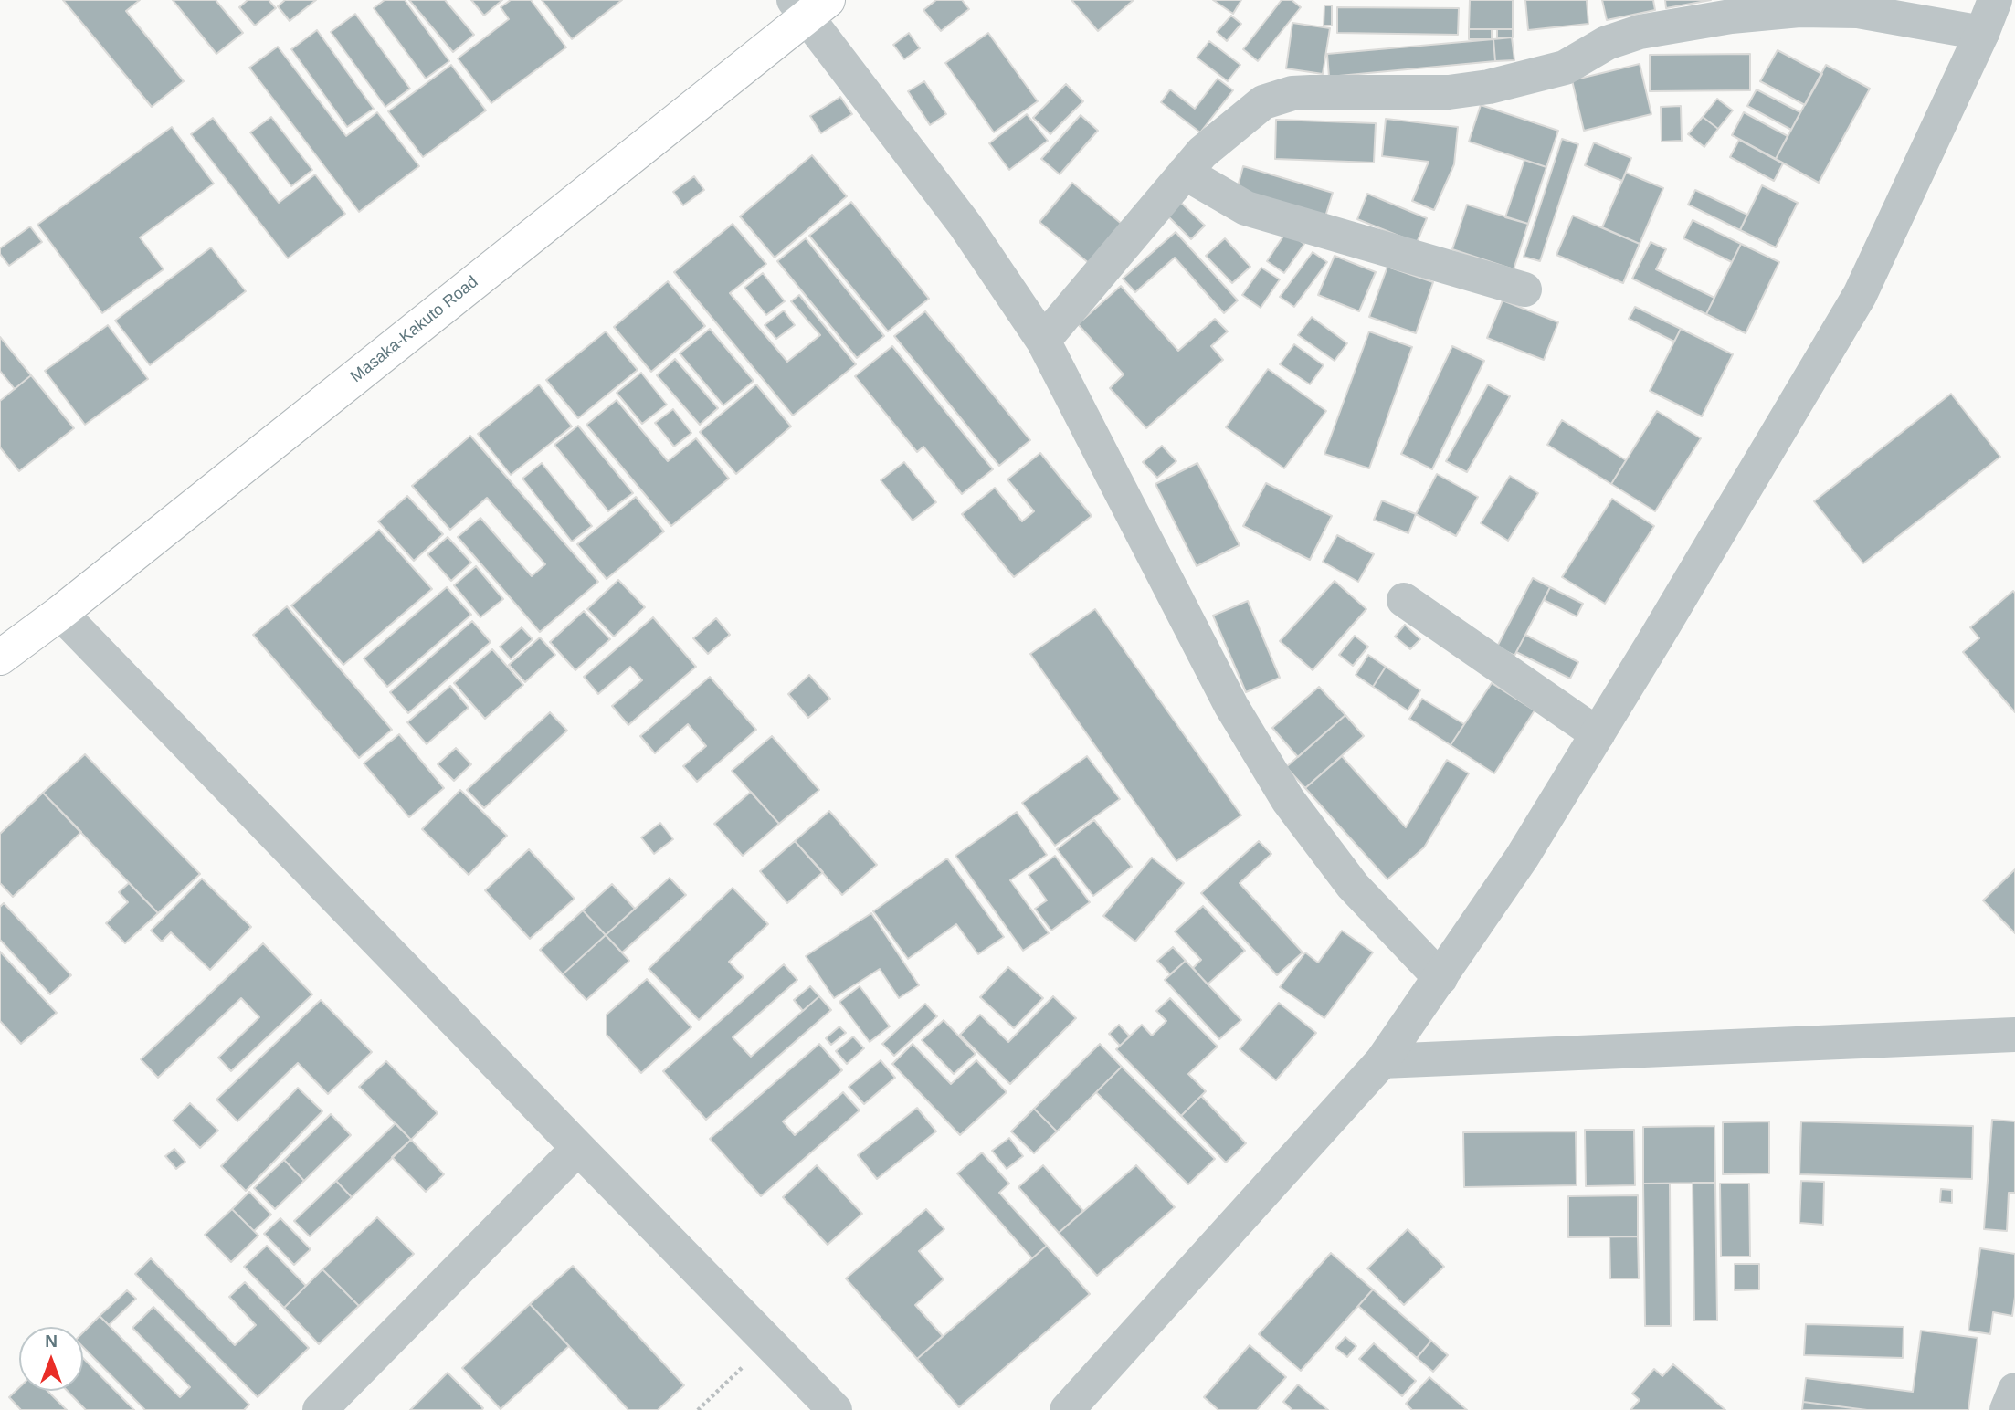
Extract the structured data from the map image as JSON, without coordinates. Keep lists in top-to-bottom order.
{
  "streets": {
    "highway": ["Masaka-Kakuto Road"]
  },
  "north": "top"
}
